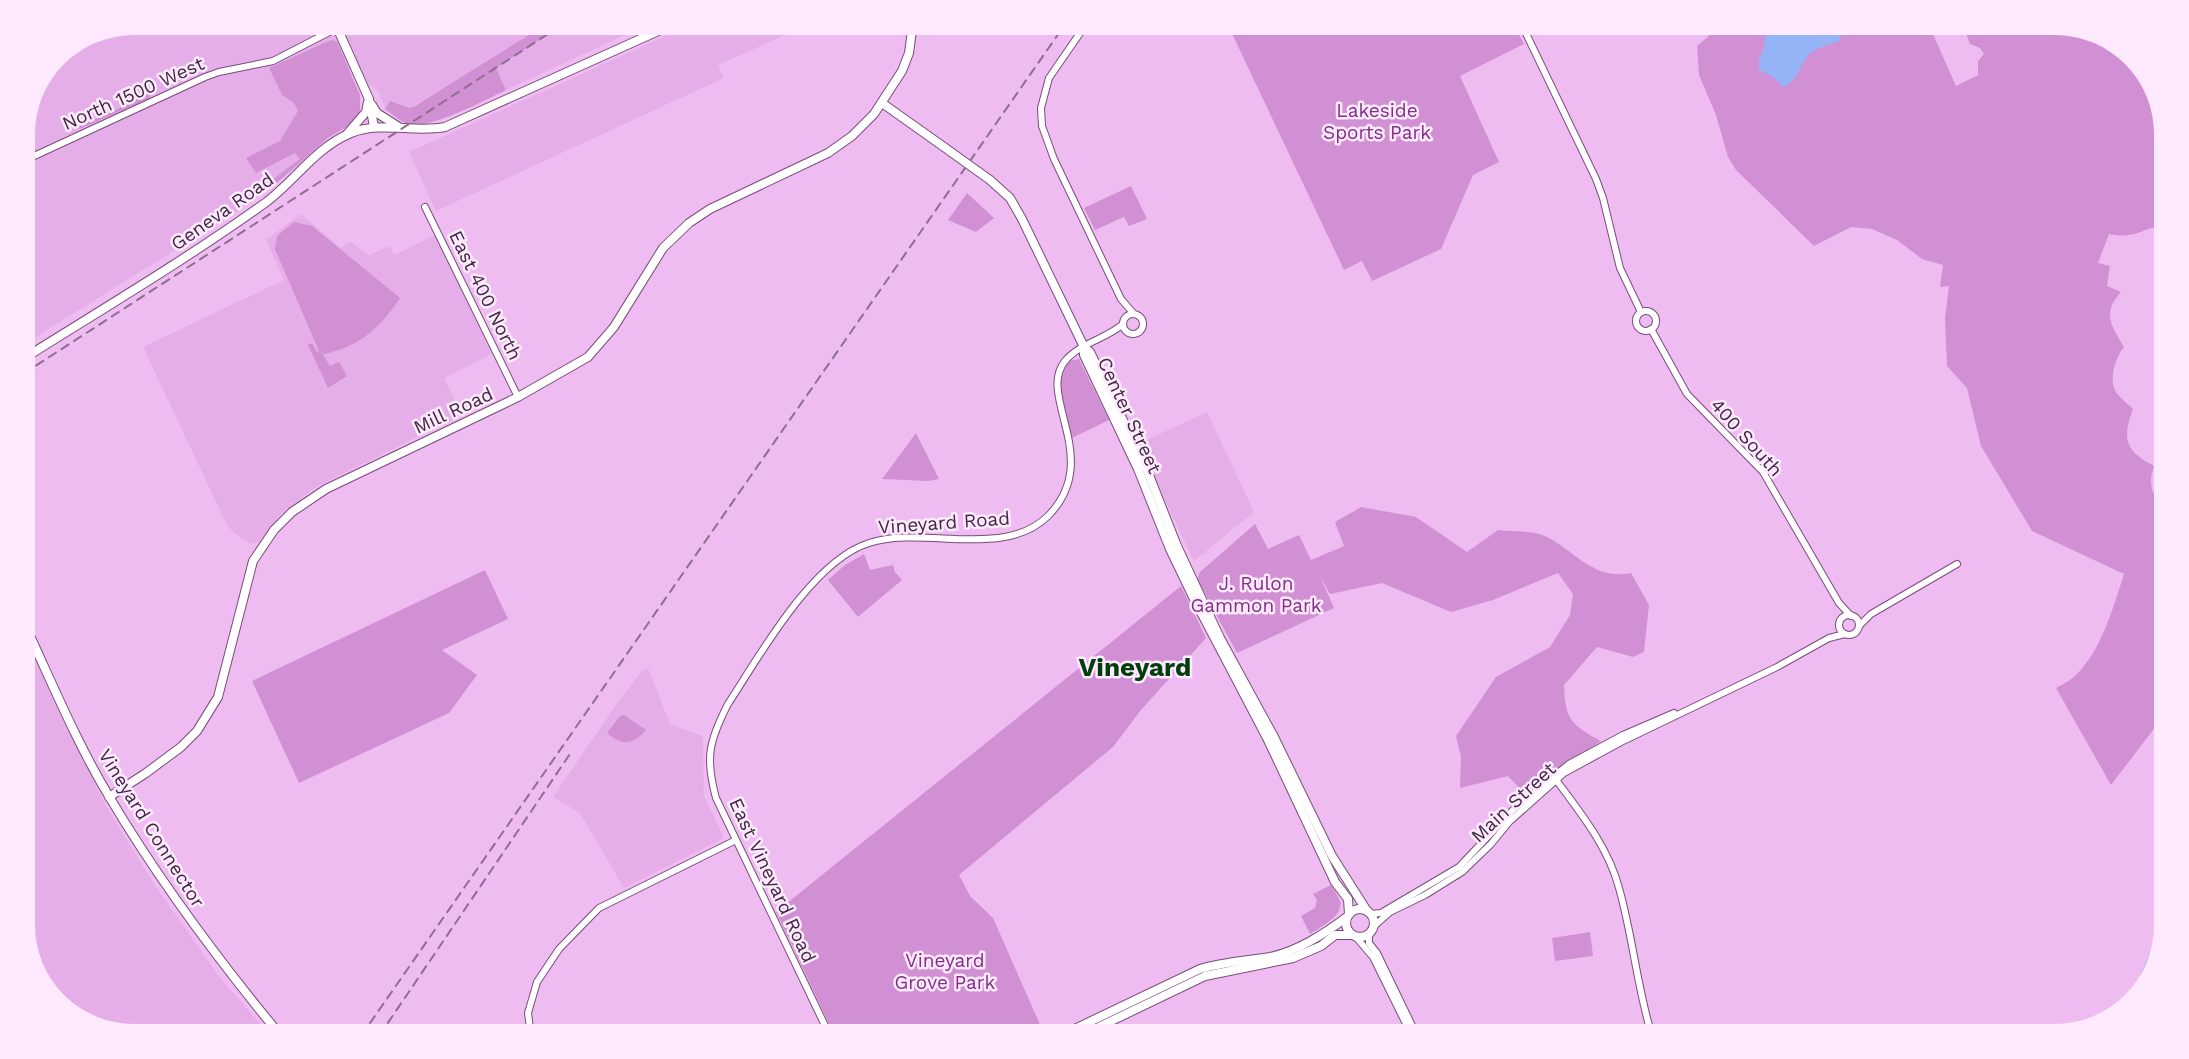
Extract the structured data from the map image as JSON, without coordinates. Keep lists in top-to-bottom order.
{
  "streets": {
    "main road": [
      "Geneva Road",
      "Mill Road",
      "Center Street",
      "Vineyard Connector"
    ],
    "street": [
      "North 1500 West",
      "East 400 North",
      "400 South",
      "Vineyard Road",
      "Main Street",
      "East Vineyard Road"
    ]
  },
  "crossings": [
    ["East 400 North", "Mill Road"],
    ["Mill Road", "Center Street"],
    ["Mill Road", "Vineyard Connector"],
    ["Center Street", "Vineyard Road"],
    ["Center Street", "Main Street"],
    ["400 South", "Main Street"],
    ["Vineyard Road", "East Vineyard Road"]
  ],
  "districts": ["Vineyard"],
  "parks": ["Lakeside Sports Park", "J. Rulon Gammon Park", "Vineyard Grove Park"]
}
